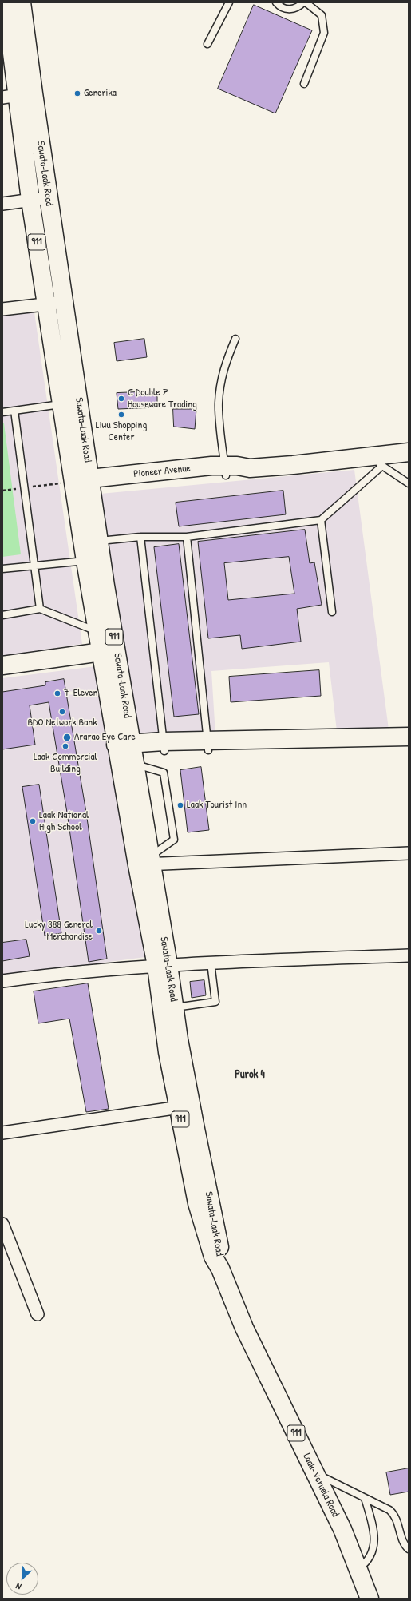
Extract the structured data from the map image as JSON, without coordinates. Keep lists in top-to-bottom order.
{
  "streets": {
    "main road": [
      "Sawata-Laak Road",
      "911",
      "Pioneer Avenue",
      "Laak-Veruela Road"
    ]
  },
  "crossings": [
    ["Sawata-Laak Road", "Pioneer Avenue"],
    ["Sawata-Laak Road", "Laak-Veruela Road"]
  ],
  "districts": ["Purok 4"],
  "places": [
    "Generika",
    "C Double Z Houseware Trading",
    "Liwu Shopping Center",
    "7-Eleven",
    "BDO Network Bank",
    "Ararao Eye Care",
    "Laak Commercial Building",
    "Laak Tourist Inn",
    "Laak National High School",
    "Lucky 888 General Merchandise"
  ],
  "north": "bottom left"
}
